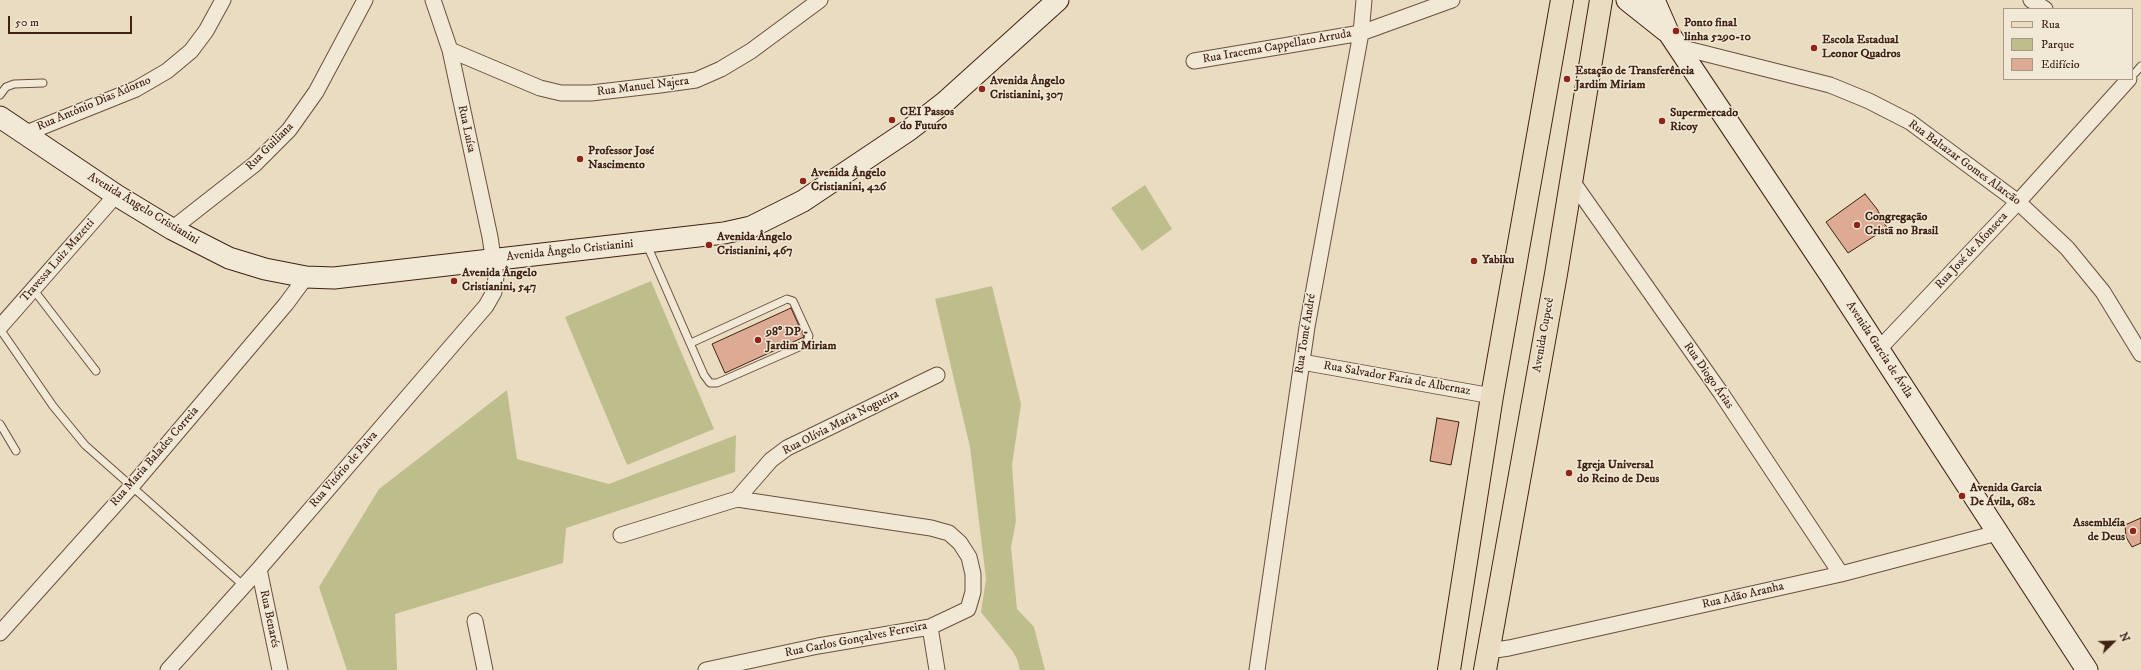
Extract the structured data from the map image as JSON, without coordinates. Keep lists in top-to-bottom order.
{
  "streets": {
    "main road": ["Avenida Cupecê"],
    "street": [
      "Rua Iracema Cappellato Arruda",
      "Rua Manuel Najera",
      "Rua Antônio Dias Adorno",
      "Rua Luísa",
      "Rua Guiliana",
      "Rua Baltazar Gomes Alarcão",
      "Avenida Ângelo Cristianini",
      "Rua José de Afonseca",
      "Travessa Luiz Mazetti",
      "Rua Tomé André",
      "Avenida Garcia de Ávila",
      "Rua Diogo Árias",
      "Rua Salvador Faria de Albernaz",
      "Rua Olívia Maria Nogueira",
      "Rua Maria Balades Correia",
      "Rua Vitório de Paiva",
      "Rua Adão Aranha",
      "Rua Benarés",
      "Rua Carlos Gonçalves Ferreira"
    ]
  },
  "crossings": [
    ["Rua Iracema Cappellato Arruda", "Rua Tomé André"],
    ["Rua Manuel Najera", "Rua Luísa"],
    ["Rua Antônio Dias Adorno", "Avenida Ângelo Cristianini"],
    ["Rua Luísa", "Avenida Ângelo Cristianini"],
    ["Rua Luísa", "Rua Vitório de Paiva"],
    ["Rua Guiliana", "Avenida Ângelo Cristianini"],
    ["Rua Baltazar Gomes Alarcão", "Rua José de Afonseca"],
    ["Rua Baltazar Gomes Alarcão", "Avenida Garcia de Ávila"],
    ["Avenida Ângelo Cristianini", "Travessa Luiz Mazetti"],
    ["Avenida Ângelo Cristianini", "Rua Maria Balades Correia"],
    ["Avenida Ângelo Cristianini", "Rua Vitório de Paiva"],
    ["Rua José de Afonseca", "Avenida Garcia de Ávila"],
    ["Rua Tomé André", "Rua Salvador Faria de Albernaz"],
    ["Avenida Cupecê", "Rua Diogo Árias"],
    ["Avenida Cupecê", "Rua Adão Aranha"],
    ["Avenida Garcia de Ávila", "Rua Adão Aranha"],
    ["Rua Diogo Árias", "Rua Adão Aranha"],
    ["Rua Olívia Maria Nogueira", "Rua Carlos Gonçalves Ferreira"],
    ["Rua Vitório de Paiva", "Rua Benarés"]
  ],
  "places": [
    "Ponto final linha 5290-10",
    "Escola Estadual Leonor Quadros",
    "Estação de Transferência Jardim Miriam",
    "Avenida Ângelo Cristianini, 307",
    "CEI Passos do Futuro",
    "Supermercado Ricoy",
    "Professor José Nascimento",
    "Avenida Ângelo Cristianini, 426",
    "Congregação Cristã no Brasil",
    "Avenida Ângelo Cristianini, 467",
    "Yabiku",
    "Avenida Ângelo Cristianini, 547",
    "98º DP - Jardim Miriam",
    "Igreja Universal do Reino de Deus",
    "Avenida Garcia De Ávila, 682",
    "Assembléia de Deus"
  ],
  "legend": ["Rua", "Parque", "Edifício"],
  "scale_bar": "50 m",
  "north": "top right"
}
